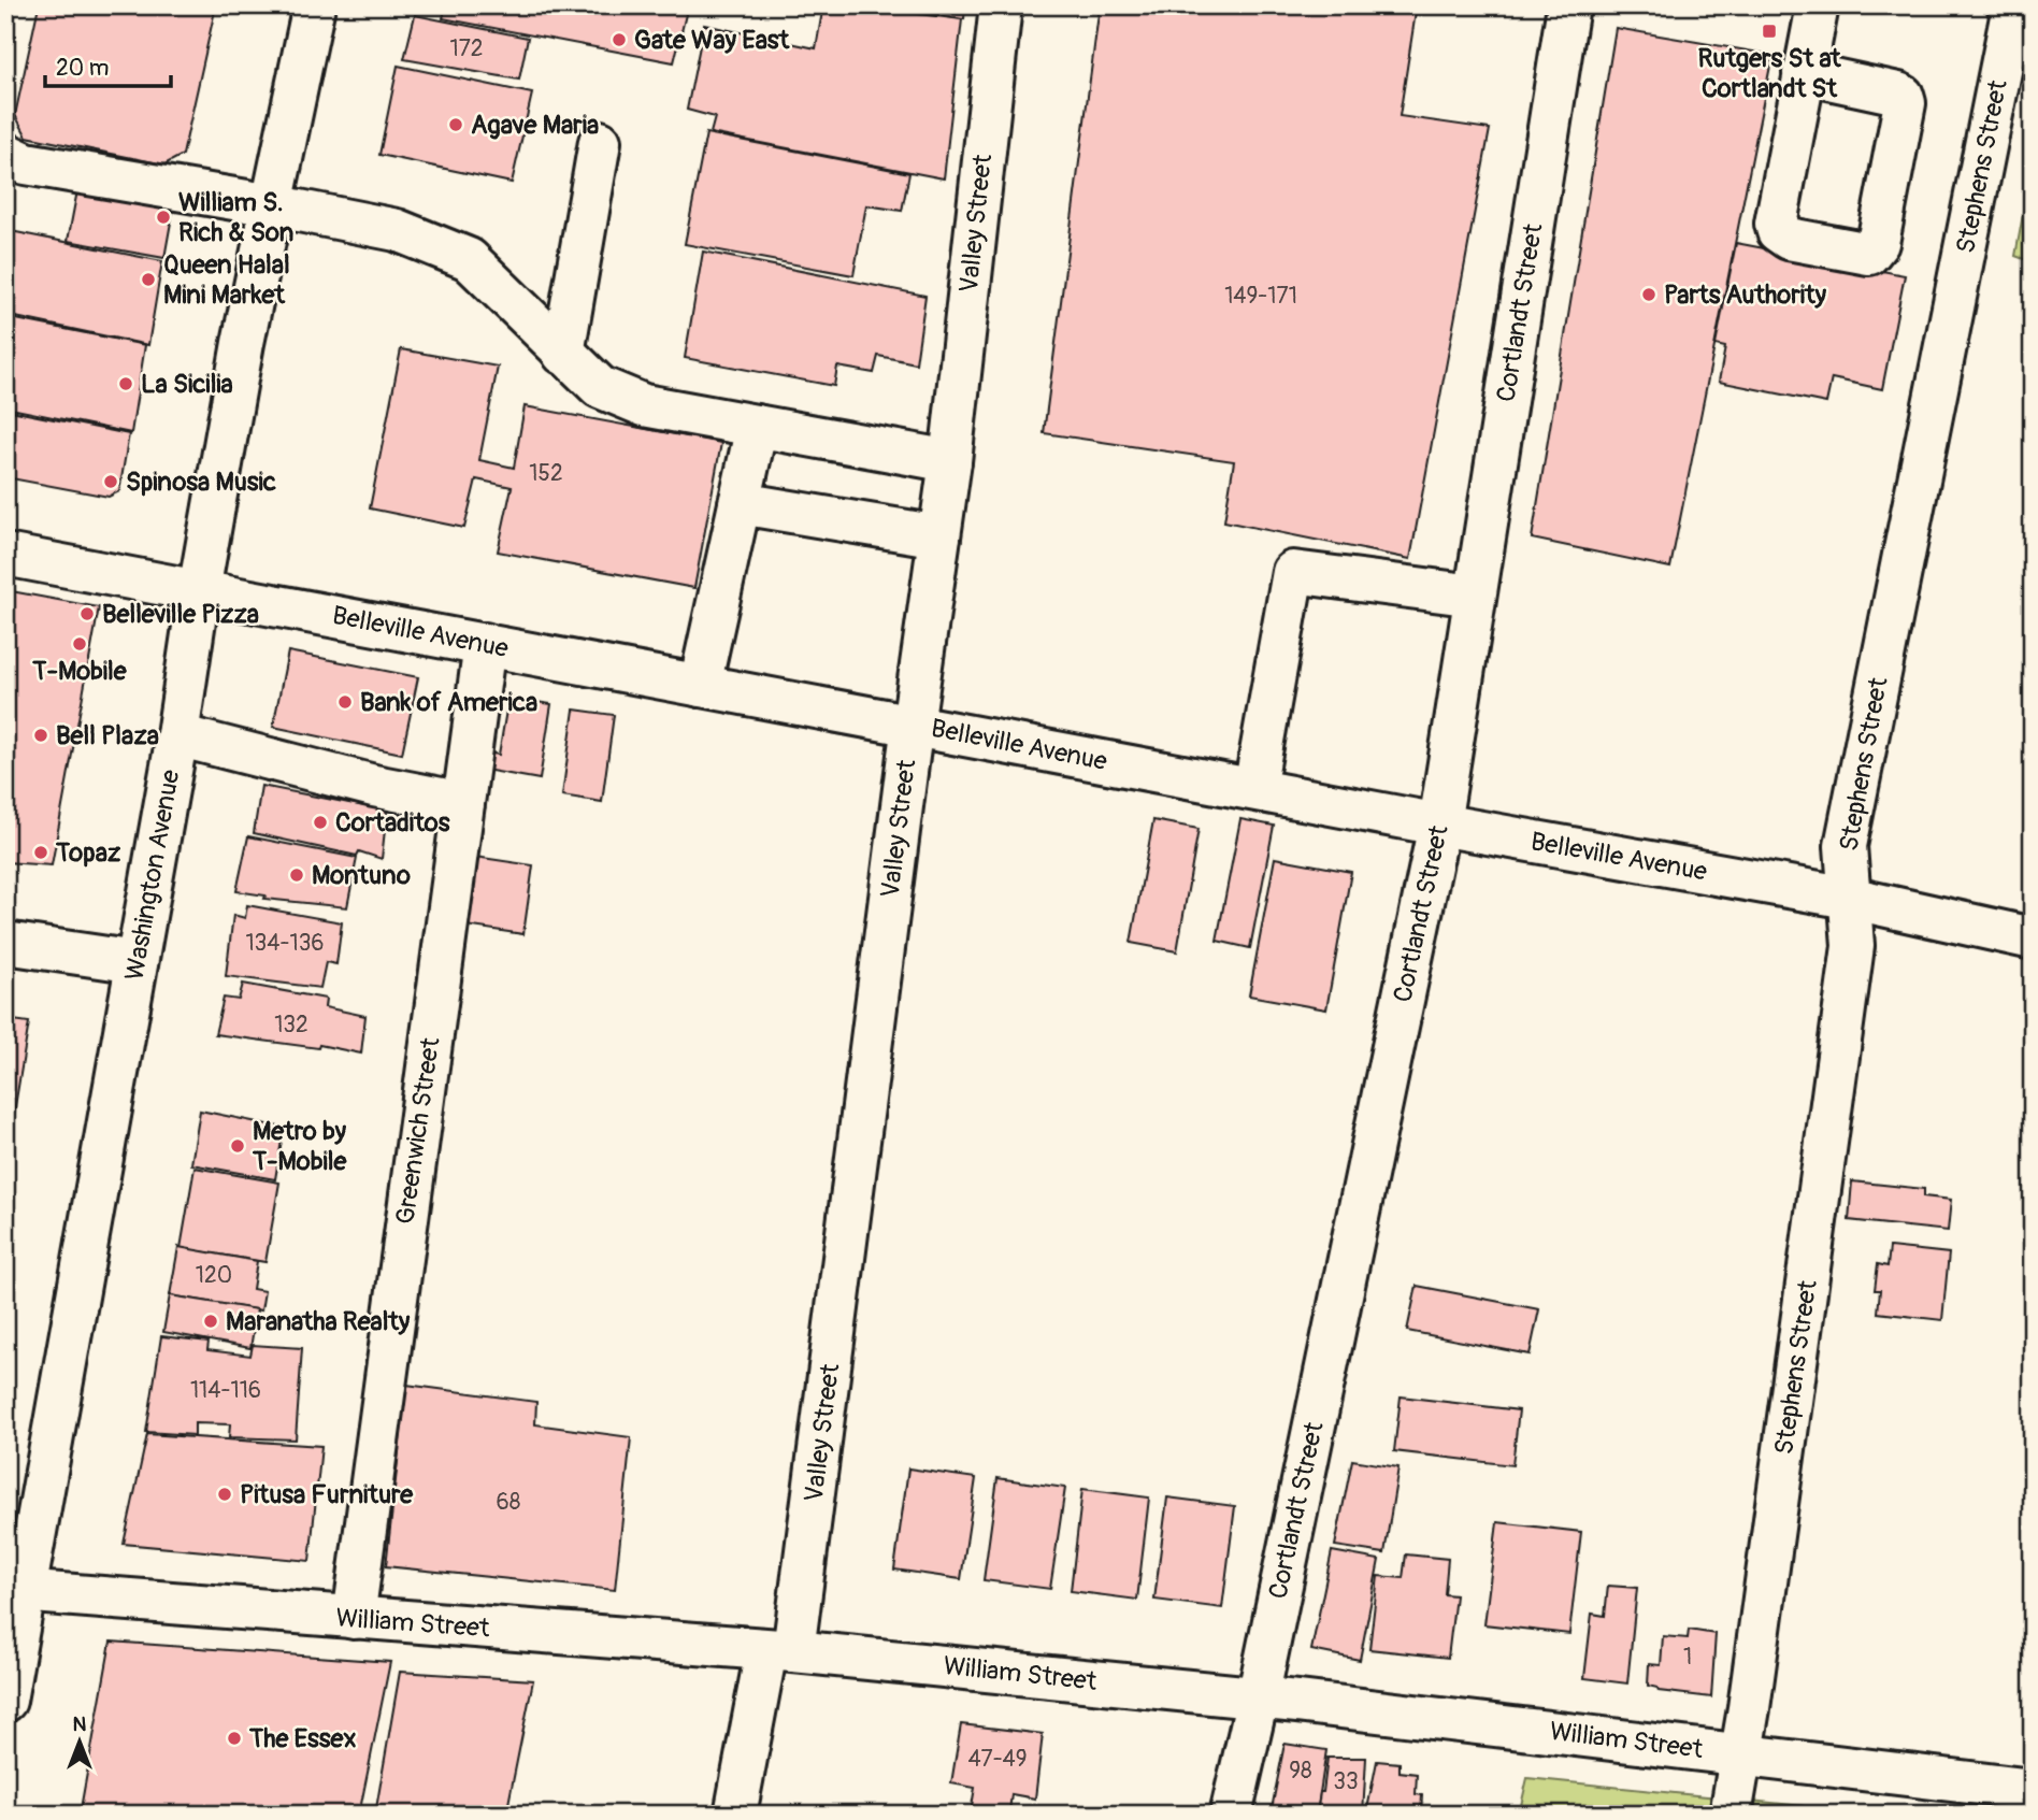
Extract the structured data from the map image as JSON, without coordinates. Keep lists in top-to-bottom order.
{
  "streets": {
    "street": [
      "Stephens Street",
      "Valley Street",
      "Cortlandt Street",
      "Belleville Avenue",
      "Washington Avenue",
      "Greenwich Street",
      "William Street"
    ]
  },
  "crossings": [
    ["Stephens Street", "Belleville Avenue"],
    ["Stephens Street", "William Street"],
    ["Valley Street", "Belleville Avenue"],
    ["Valley Street", "William Street"],
    ["Cortlandt Street", "Belleville Avenue"],
    ["Cortlandt Street", "William Street"],
    ["Belleville Avenue", "Washington Avenue"],
    ["Belleville Avenue", "Greenwich Street"],
    ["Washington Avenue", "William Street"],
    ["Greenwich Street", "William Street"]
  ],
  "places": {
    "transit": ["Rutgers St at Cortlandt St"],
    "other": [
      "Gate Way East",
      "Agave Maria",
      "William S. Rich & Son",
      "Queen Halal Mini Market",
      "Parts Authority",
      "La Sicilia",
      "Spinosa Music",
      "Belleville Pizza",
      "T-Mobile",
      "Bank of America",
      "Bell Plaza",
      "Cortaditos",
      "Topaz",
      "Montuno",
      "Metro by T-Mobile",
      "Maranatha Realty",
      "Pitusa Furniture",
      "The Essex"
    ]
  },
  "house_numbers": [
    "172",
    "149-171",
    "152",
    "134-136",
    "132",
    "120",
    "114-116",
    "68",
    "1",
    "47-49",
    "98",
    "33"
  ],
  "scale_bar": "20 m",
  "north": "top"
}
